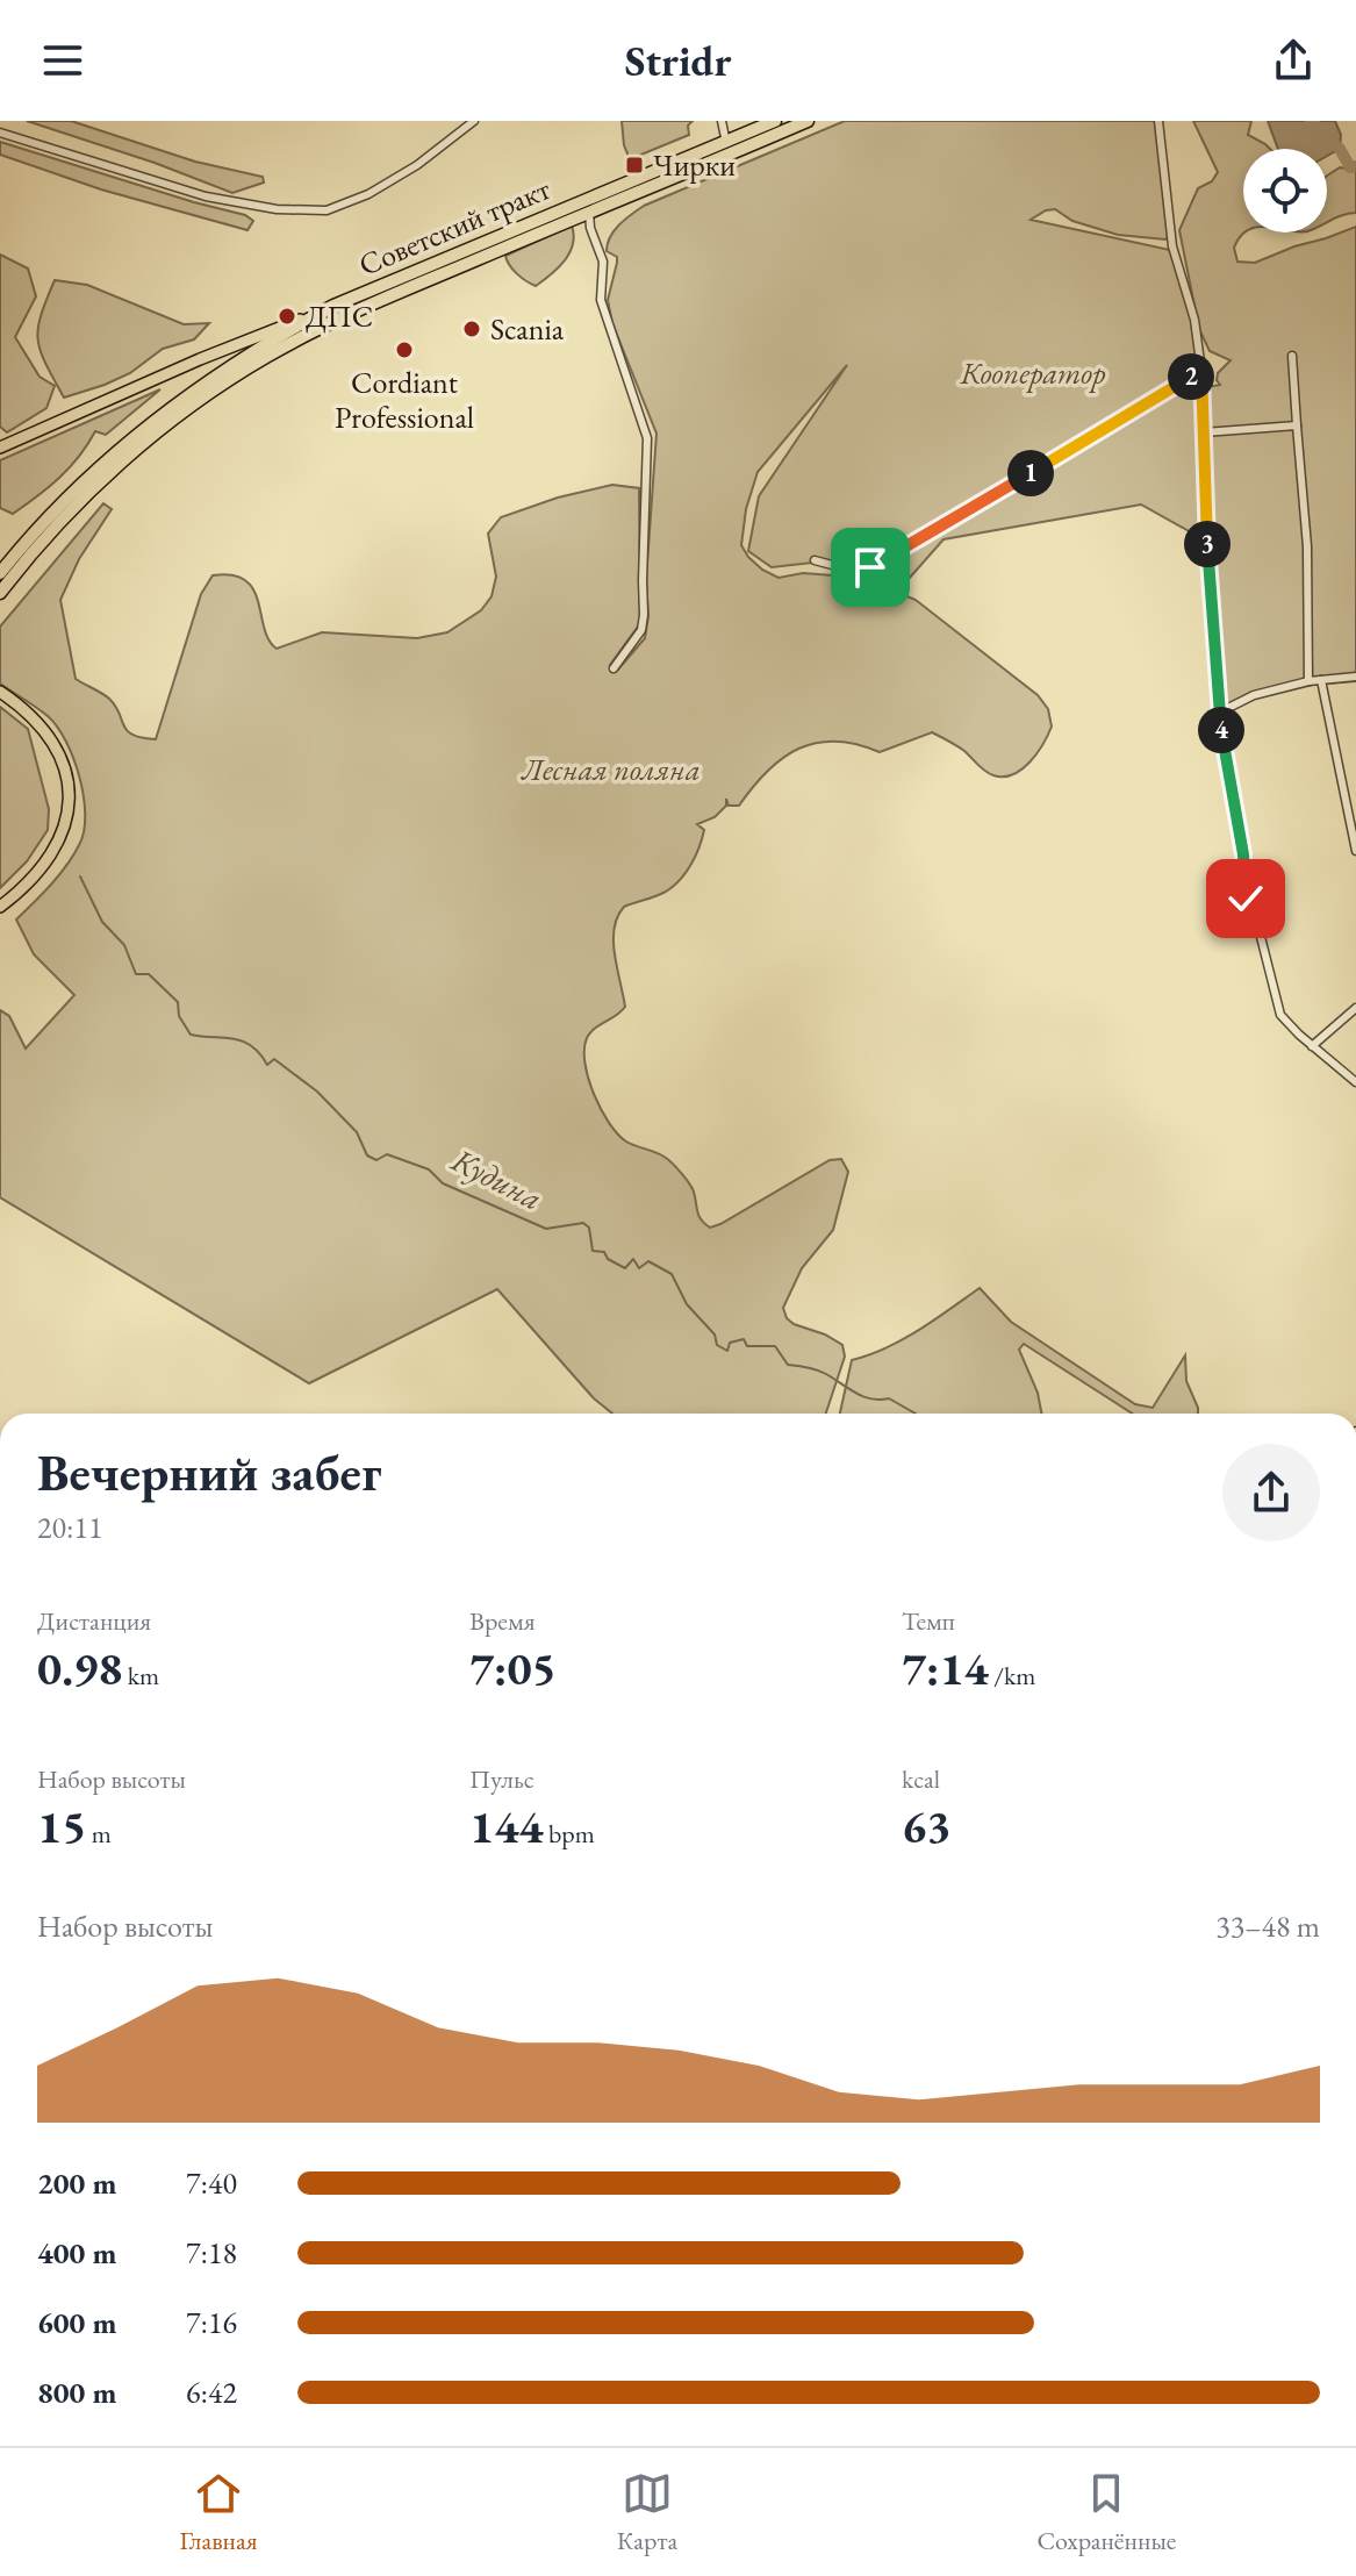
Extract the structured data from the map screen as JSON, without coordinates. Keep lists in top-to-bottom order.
{
  "streets": {
    "highway": ["Советский тракт"]
  },
  "water": ["Кудина"],
  "parks": ["Кооператор", "Лесная поляна"],
  "places": {
    "transit": ["Чирки"],
    "other": ["ДПС", "Scania", "Cordiant Professional"]
  },
  "page": {
    "header": "Stridr",
    "pins": [
      "2",
      "1",
      "3",
      "4"
    ],
    "heading": ["Вечерний забег", "20:11"],
    "stats": [
      ["Дистанция", "0.98 km"],
      ["Время", "7:05"],
      ["Темп", "7:14 /km"],
      ["Набор высоты", "15 m"],
      ["Пульс", "144 bpm"],
      ["kcal", "63"]
    ],
    "chart": ["Набор высоты", "33–48 m"],
    "list": [
      {
        "name": "200 m",
        "note": "7:40"
      },
      {
        "name": "400 m",
        "note": "7:18"
      },
      {
        "name": "600 m",
        "note": "7:16"
      },
      {
        "name": "800 m",
        "note": "6:42"
      }
    ],
    "tabs": ["Главная", "Карта", "Сохранённые"]
  }
}
